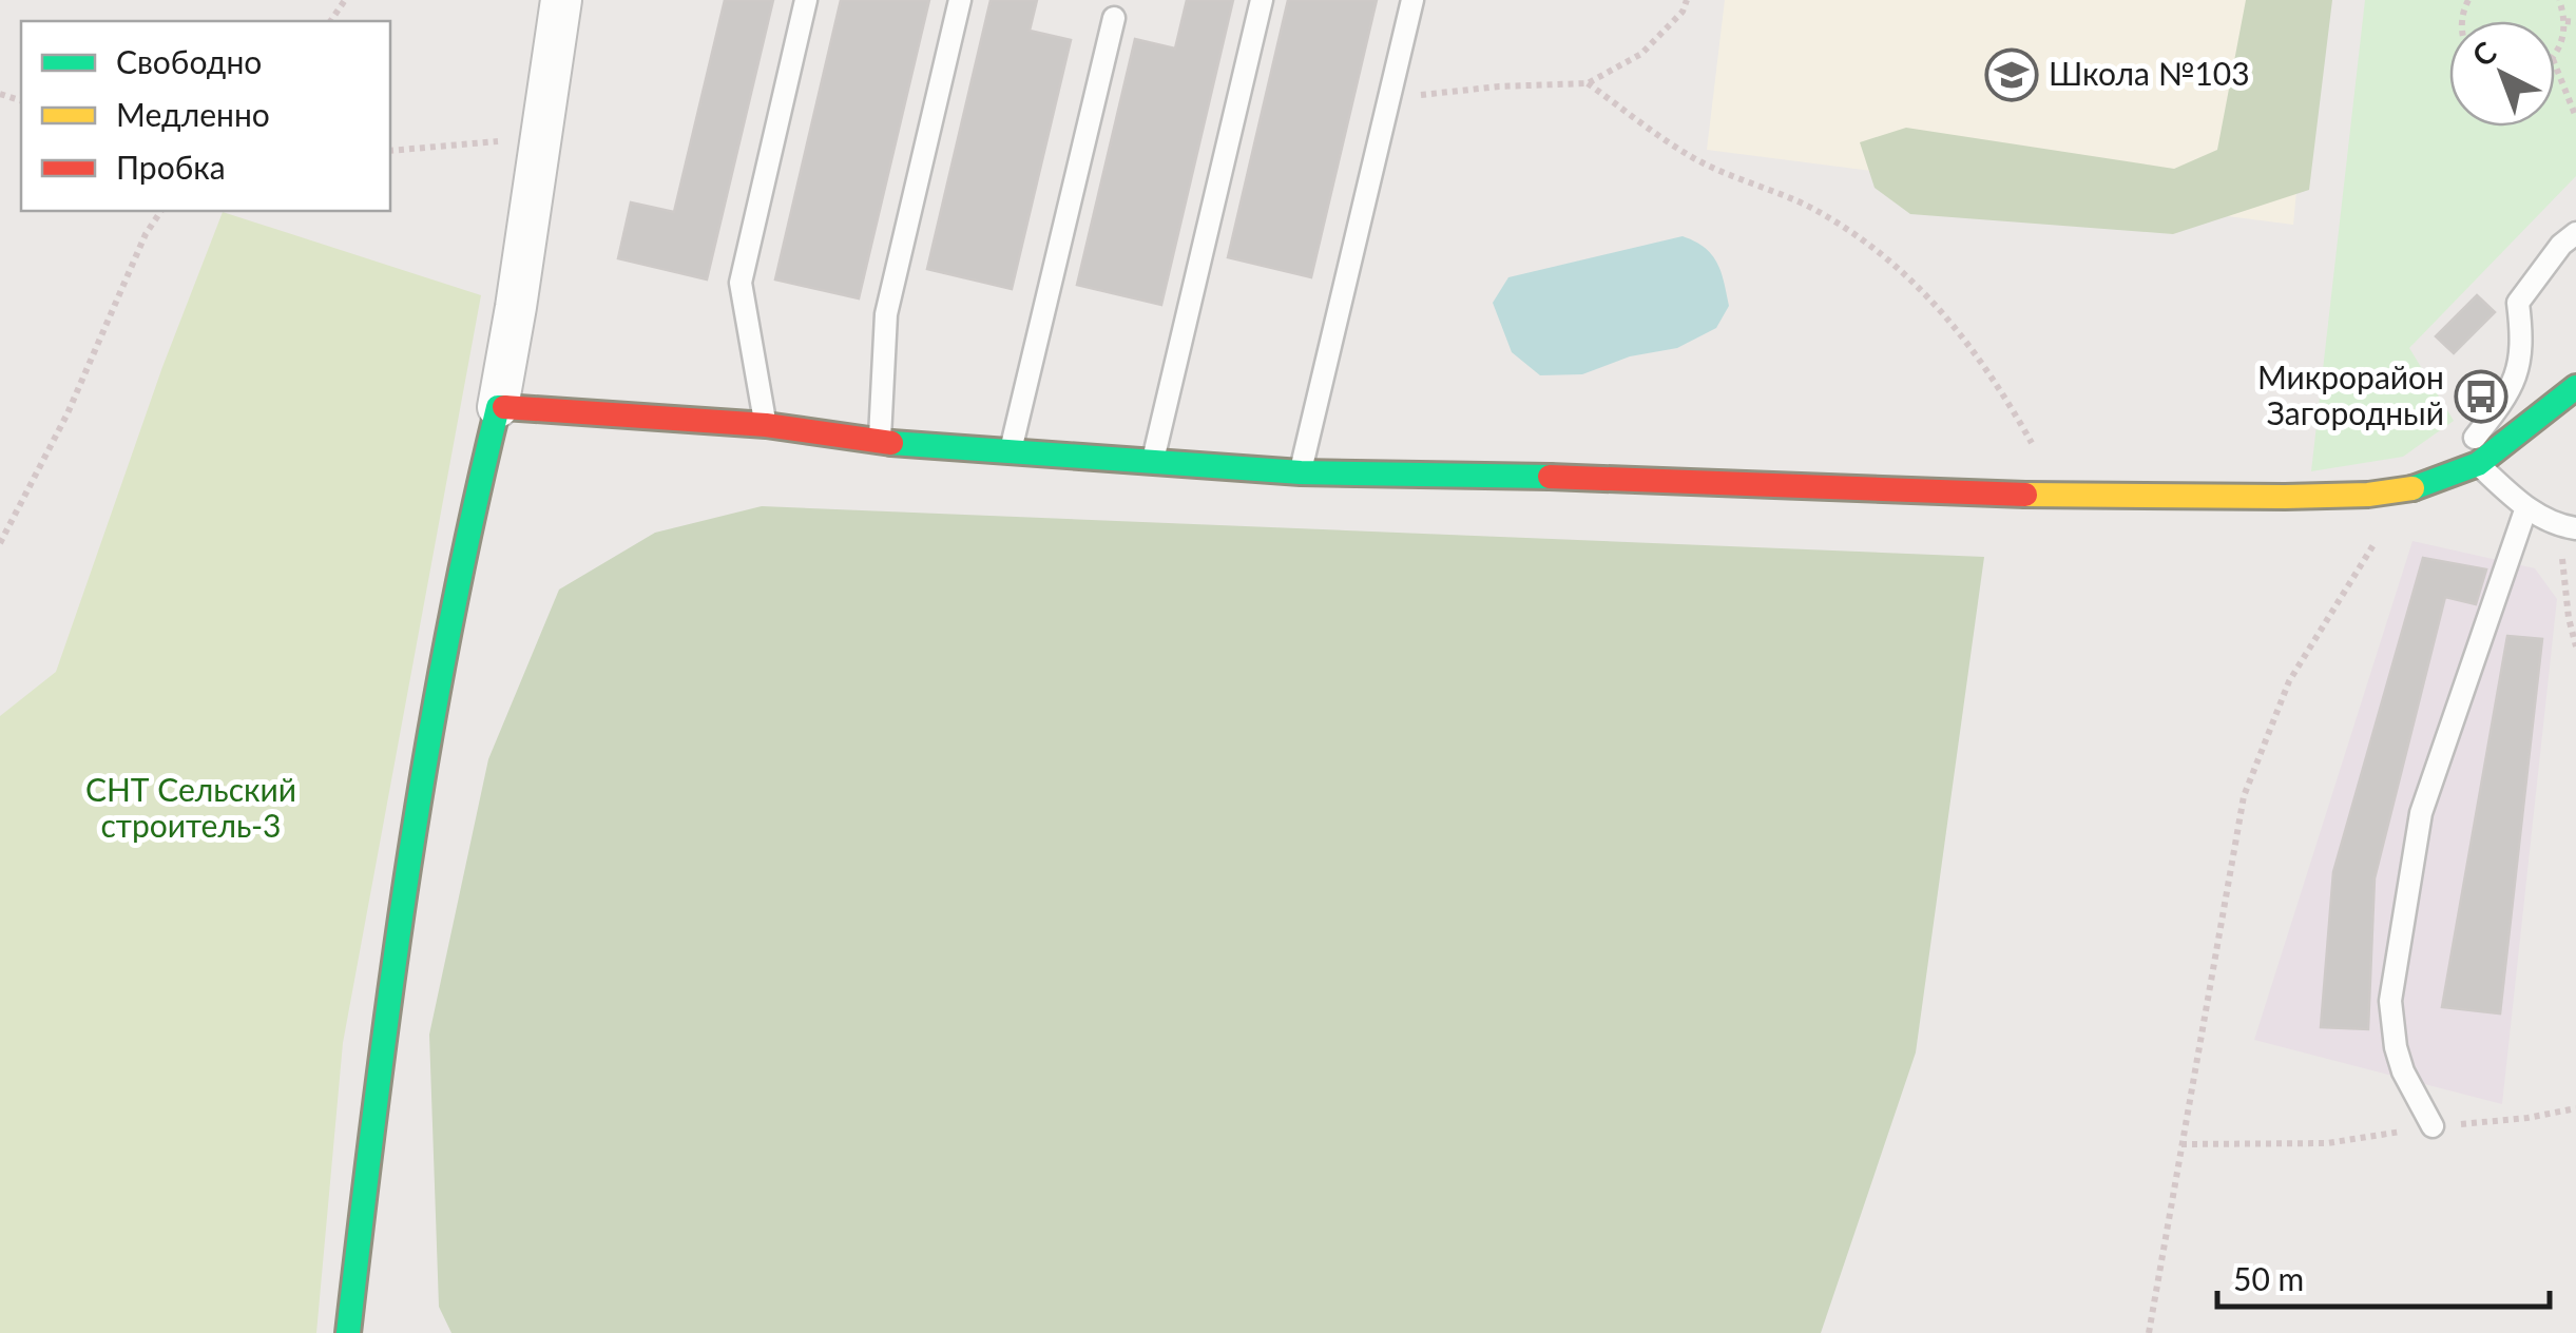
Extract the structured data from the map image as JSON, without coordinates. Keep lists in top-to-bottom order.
{
  "parks": ["СНТ Сельский строитель-3"],
  "places": {
    "school or university": ["Школа №103"],
    "bus stop": ["Микрорайон Загородный"]
  },
  "legend": ["Свободно", "Медленно", "Пробка"],
  "scale_bar": "50 m",
  "north": "top left"
}
